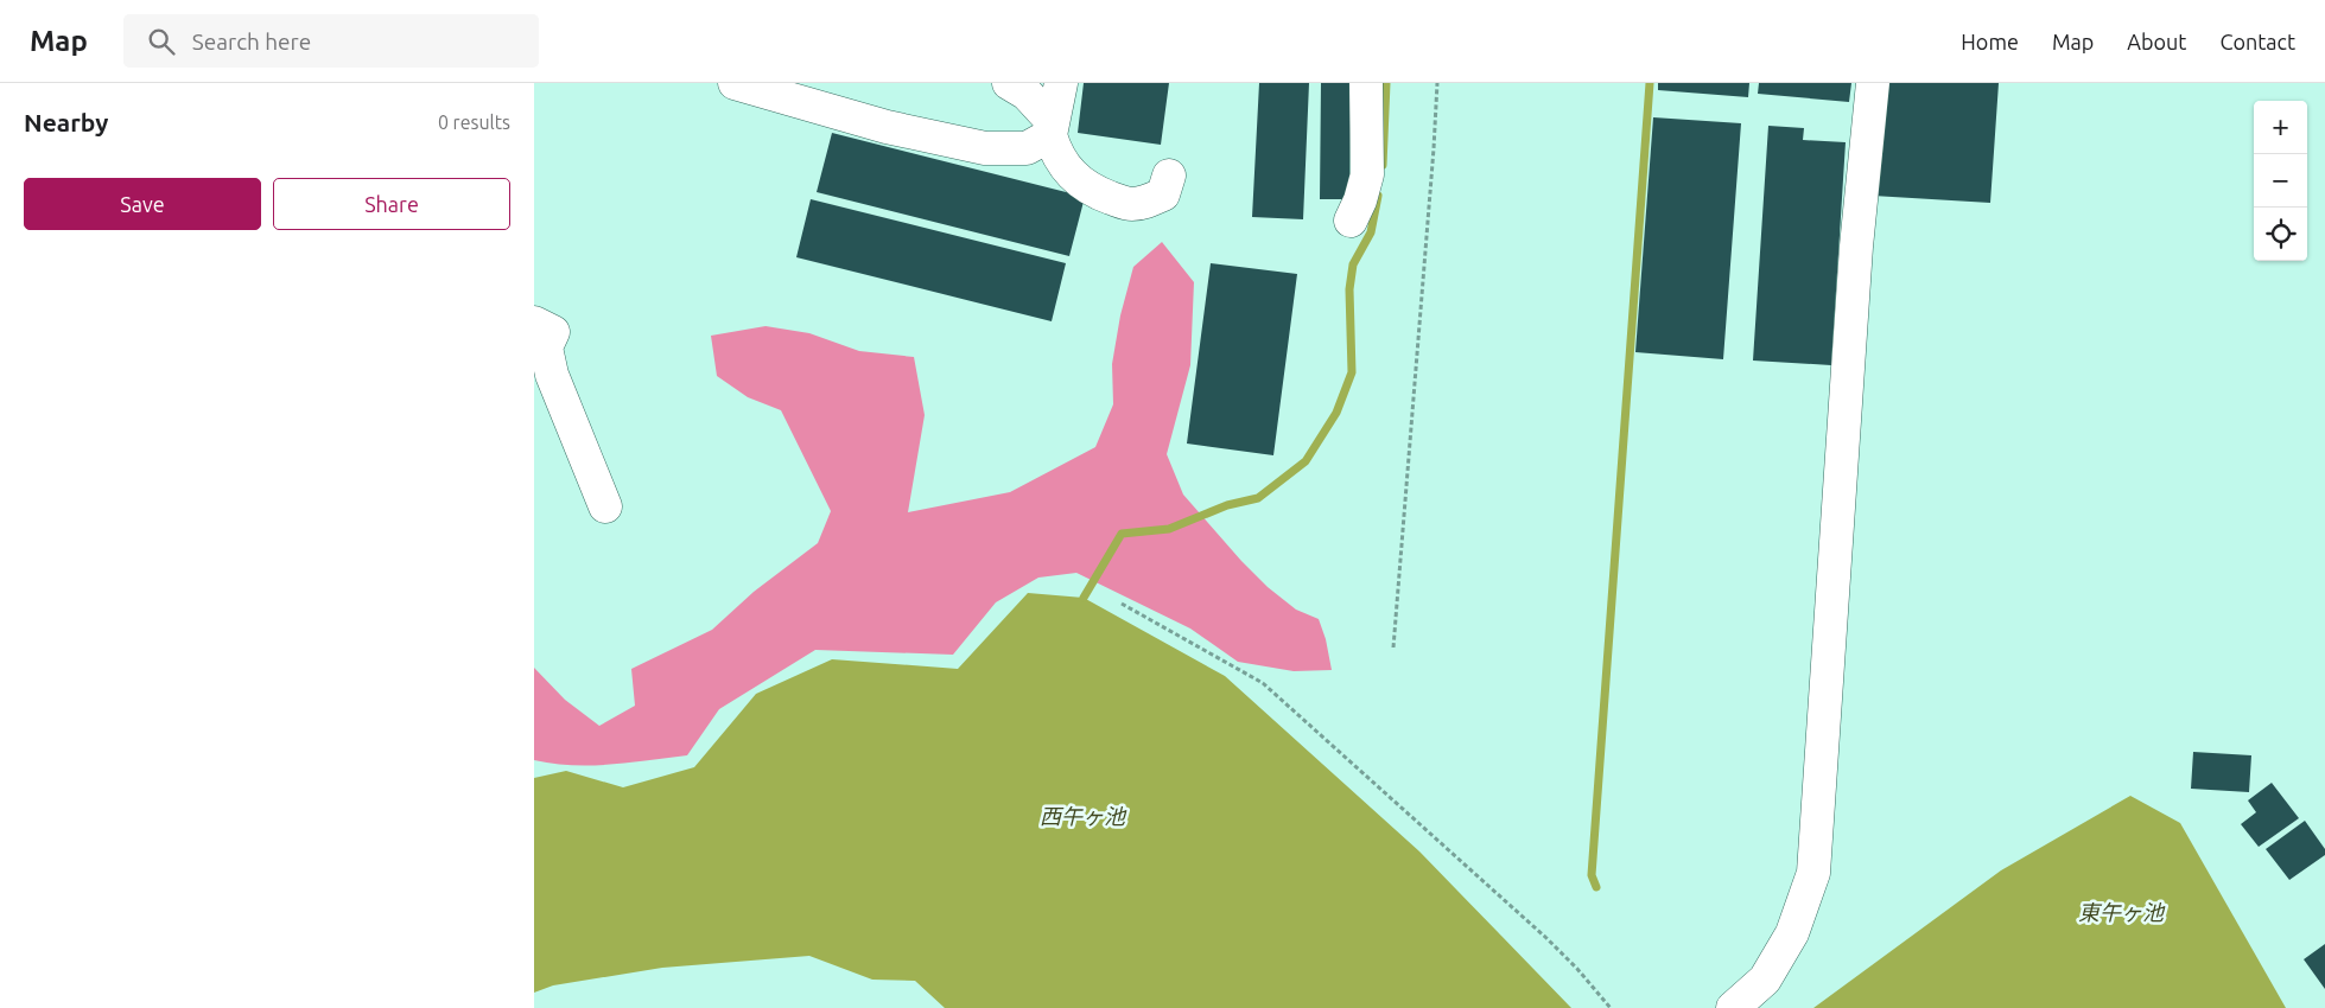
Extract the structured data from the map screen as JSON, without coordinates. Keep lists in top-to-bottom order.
{
  "water": ["西午ヶ池", "東午ヶ池"],
  "page": {
    "header": "Map",
    "search": "Search here",
    "nav": [
      "Home",
      "Map",
      "About",
      "Contact"
    ],
    "heading": ["Nearby", "0 results"],
    "map_buttons": ["+", "−"],
    "buttons": ["Save", "Share"]
  }
}
